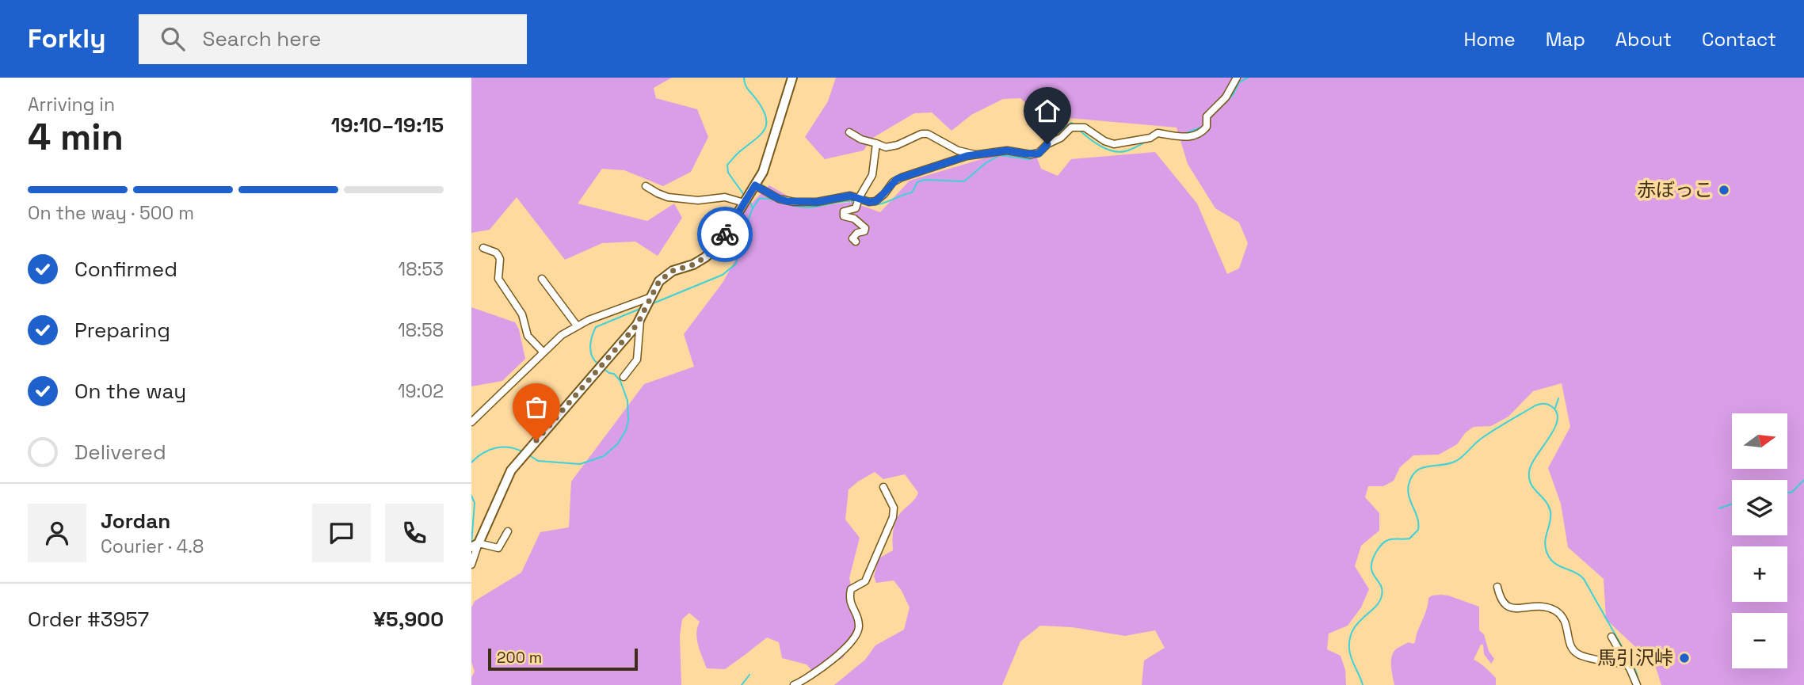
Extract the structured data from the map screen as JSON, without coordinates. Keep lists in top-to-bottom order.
{
  "places": ["赤ぼっこ", "馬引沢峠"],
  "scale_bar": "200 m",
  "north": "right",
  "page": {
    "header": "Forkly",
    "search": "Search here",
    "nav": [
      "Home",
      "Map",
      "About",
      "Contact"
    ],
    "heading": ["4 min", "Arriving in", "19:10–19:15"],
    "panel": [
      "Jordan",
      "Courier · 4.8",
      "Order #3957",
      "¥5,900"
    ],
    "bar": "On the way · 500 m",
    "list": [
      ["Confirmed", "18:53"],
      ["Preparing", "18:58"],
      ["On the way", "19:02"],
      "Delivered"
    ],
    "map_buttons": ["+", "−"],
    "scale": "200 m"
  }
}
